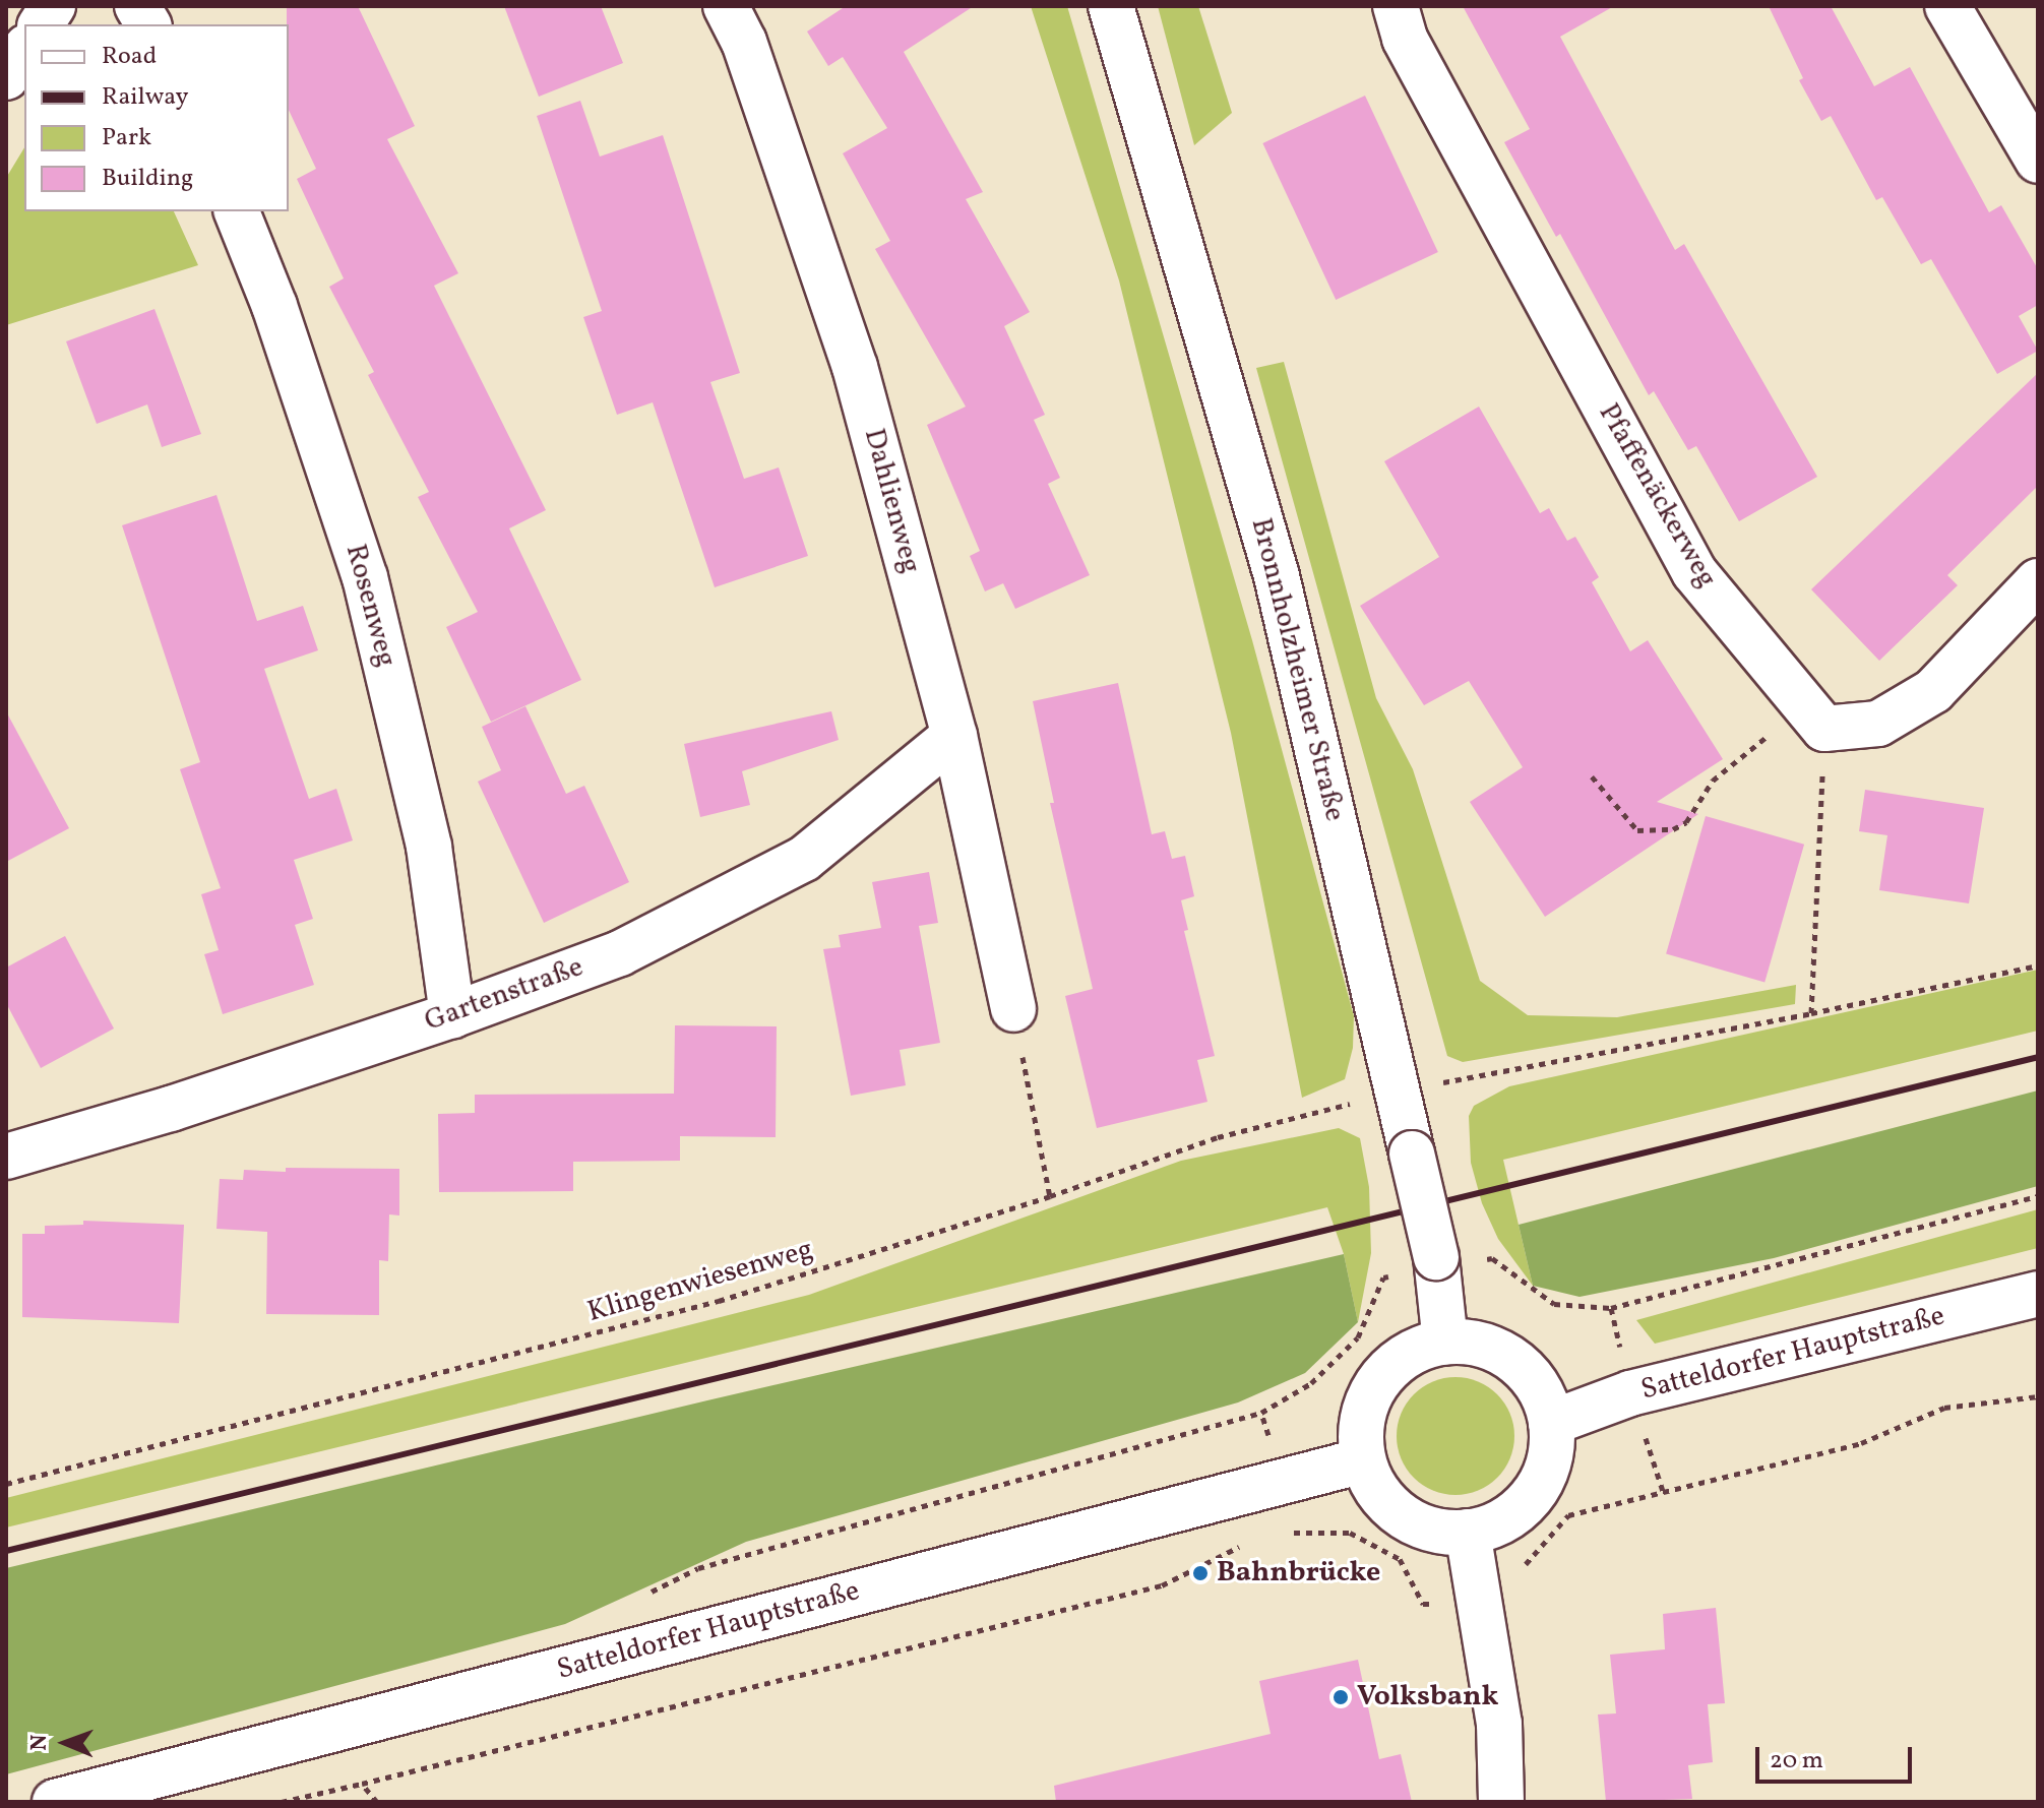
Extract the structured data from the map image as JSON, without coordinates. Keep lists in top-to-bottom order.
{
  "streets": {
    "street": [
      "Pfaffenäckerweg",
      "Dahlienweg",
      "Rosenweg",
      "Bronnholzheimer Straße",
      "Gartenstraße",
      "Satteldorfer Hauptstraße"
    ],
    "path": ["Klingenwiesenweg"]
  },
  "crossings": [
    ["Dahlienweg", "Gartenstraße"],
    ["Rosenweg", "Gartenstraße"],
    ["Bronnholzheimer Straße", "Klingenwiesenweg"],
    ["Bronnholzheimer Straße", "Satteldorfer Hauptstraße"]
  ],
  "places": ["Bahnbrücke", "Volksbank"],
  "legend": [
    "Road",
    "Railway",
    "Park",
    "Building"
  ],
  "scale_bar": "20 m",
  "north": "left"
}
